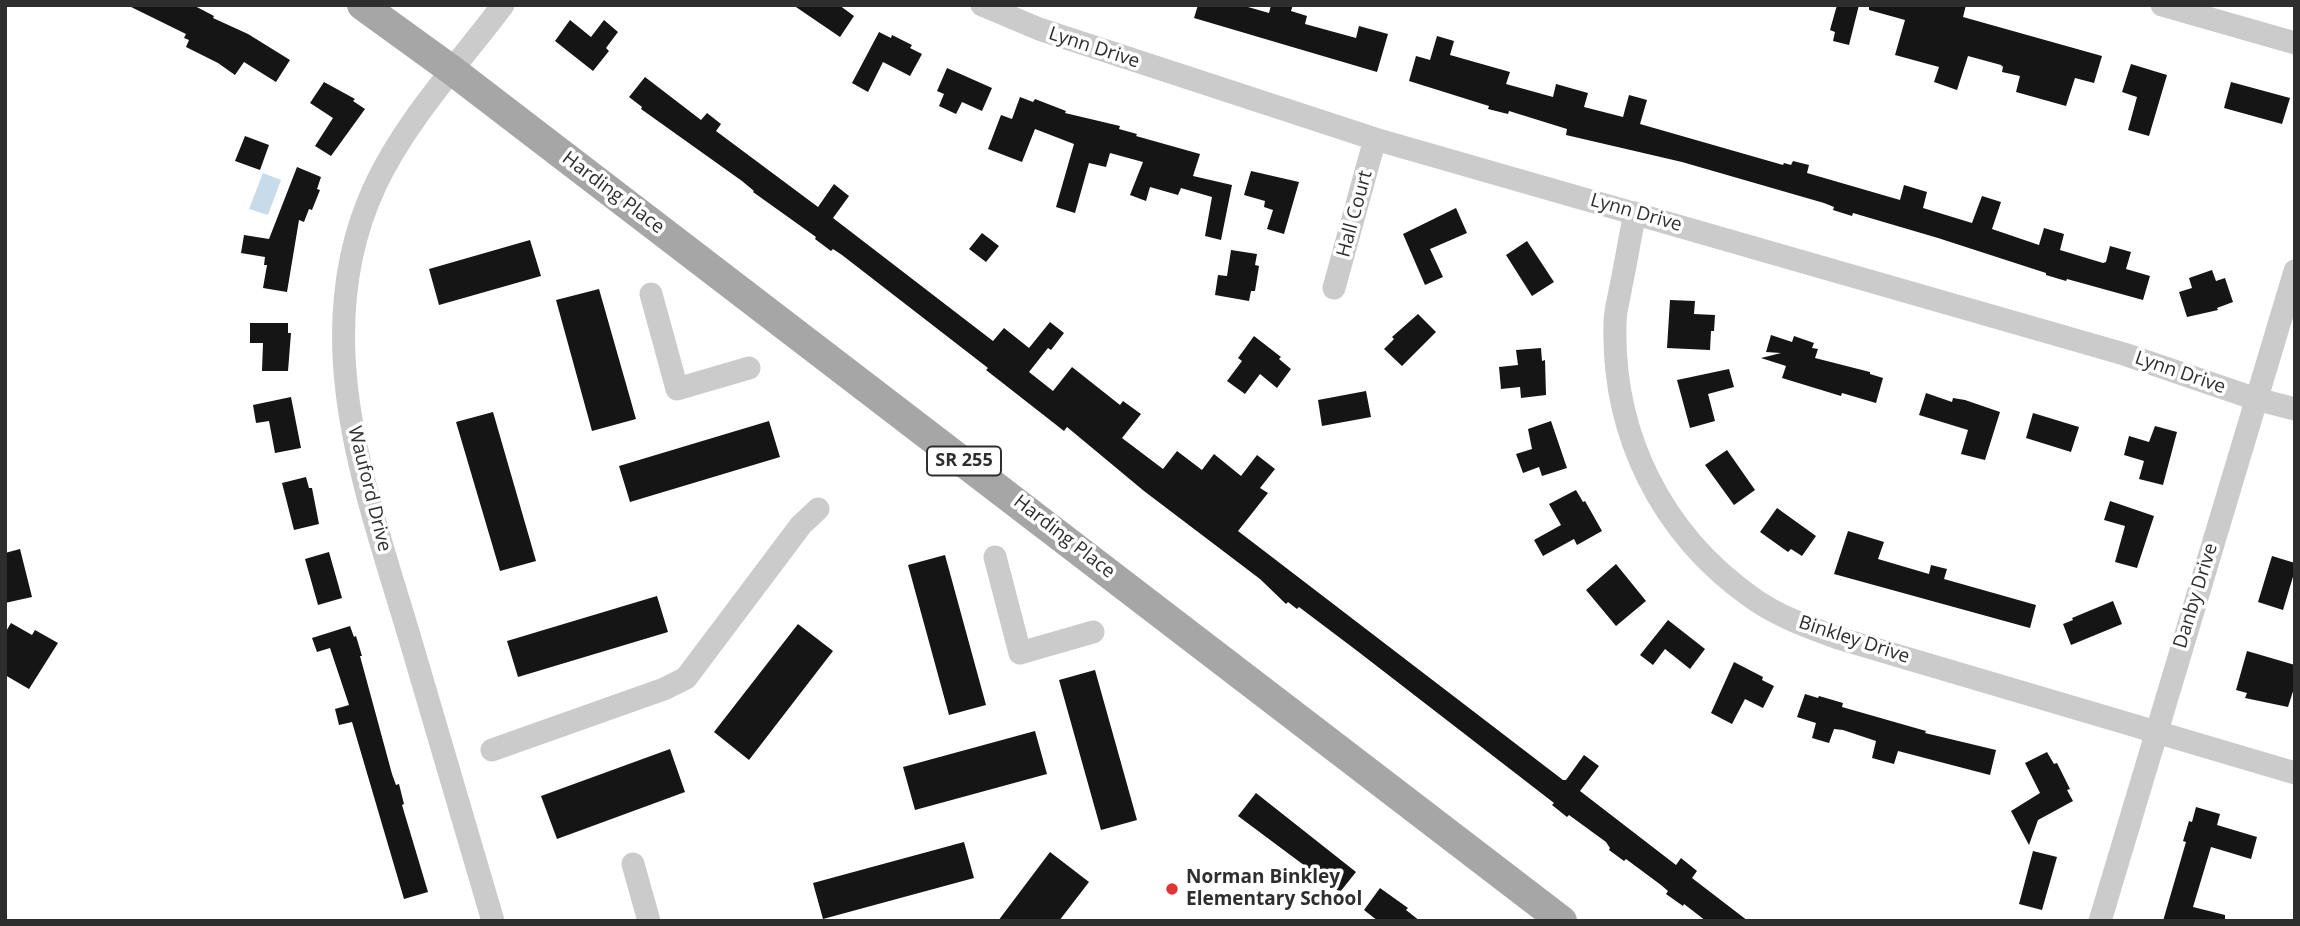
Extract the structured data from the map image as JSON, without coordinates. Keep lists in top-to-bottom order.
{
  "streets": {
    "main road": ["Harding Place", "SR 255"],
    "street": [
      "Lynn Drive",
      "Hall Court",
      "Wauford Drive",
      "Danby Drive",
      "Binkley Drive"
    ]
  },
  "crossings": [
    ["Lynn Drive", "Hall Court"],
    ["Lynn Drive", "Danby Drive"],
    ["Lynn Drive", "Binkley Drive"],
    ["Harding Place", "Wauford Drive"],
    ["Danby Drive", "Binkley Drive"]
  ],
  "places": ["Norman Binkley Elementary School"]
}
